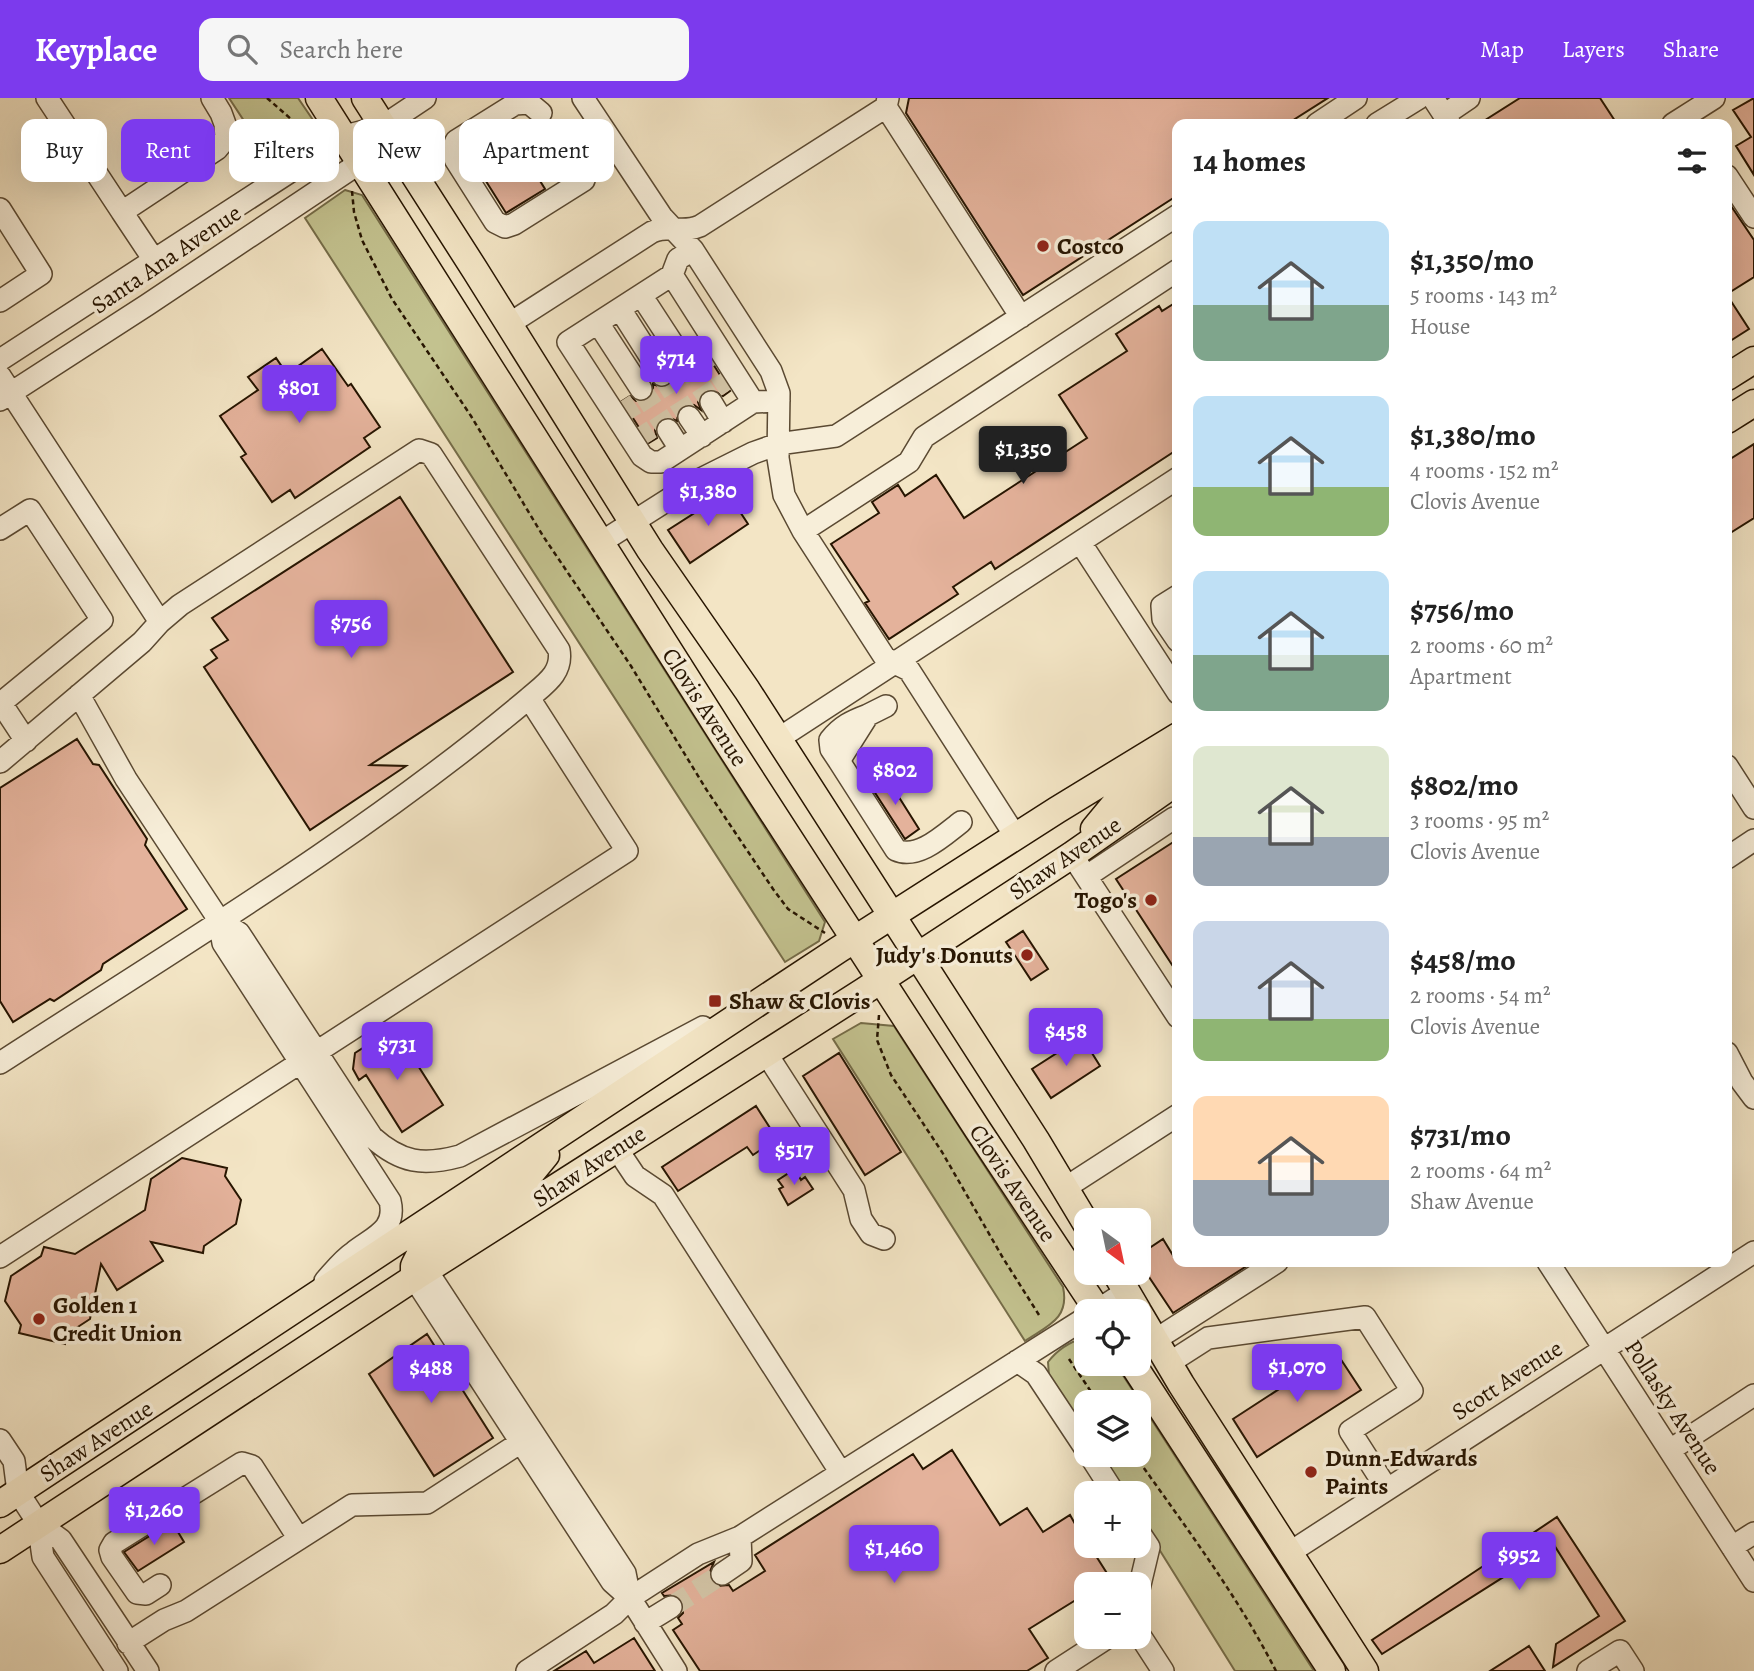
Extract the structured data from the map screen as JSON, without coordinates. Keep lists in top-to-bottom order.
{
  "streets": {
    "main road": ["Clovis Avenue", "Shaw Avenue"],
    "street": ["Santa Ana Avenue", "Scott Avenue", "Pollasky Avenue"]
  },
  "crossings": [
    ["Santa Ana Avenue", "Clovis Avenue"],
    ["Clovis Avenue", "Shaw Avenue"],
    ["Scott Avenue", "Pollasky Avenue"]
  ],
  "places": {
    "other": [
      "Costco",
      "Togo's",
      "Judy's Donuts",
      "Golden 1 Credit Union",
      "Dunn-Edwards Paints"
    ],
    "transit": ["Shaw & Clovis"]
  },
  "north": "bottom right",
  "page": {
    "header": "Keyplace",
    "search": "Search here",
    "nav": ["Map", "Layers", "Share"],
    "chip": [
      "Buy",
      "Rent",
      "Filters",
      "New",
      "Apartment"
    ],
    "heading": "14 homes",
    "list": [
      {
        "name": "$1,350/mo",
        "note": "5 rooms · 143 m² · House"
      },
      {
        "name": "$1,380/mo",
        "note": "4 rooms · 152 m² · Clovis Avenue"
      },
      {
        "name": "$756/mo",
        "note": "2 rooms · 60 m² · Apartment"
      },
      {
        "name": "$802/mo",
        "note": "3 rooms · 95 m² · Clovis Avenue"
      },
      {
        "name": "$458/mo",
        "note": "2 rooms · 54 m² · Clovis Avenue"
      },
      {
        "name": "$731/mo",
        "note": "2 rooms · 64 m² · Shaw Avenue"
      }
    ],
    "price": [
      "$714",
      "$801",
      "$1,350",
      "$1,380",
      "$756",
      "$802",
      "$458",
      "$731",
      "$517",
      "$1,070",
      "$488",
      "$1,260",
      "$1,460",
      "$952"
    ],
    "map_buttons": ["+", "−"]
  }
}
